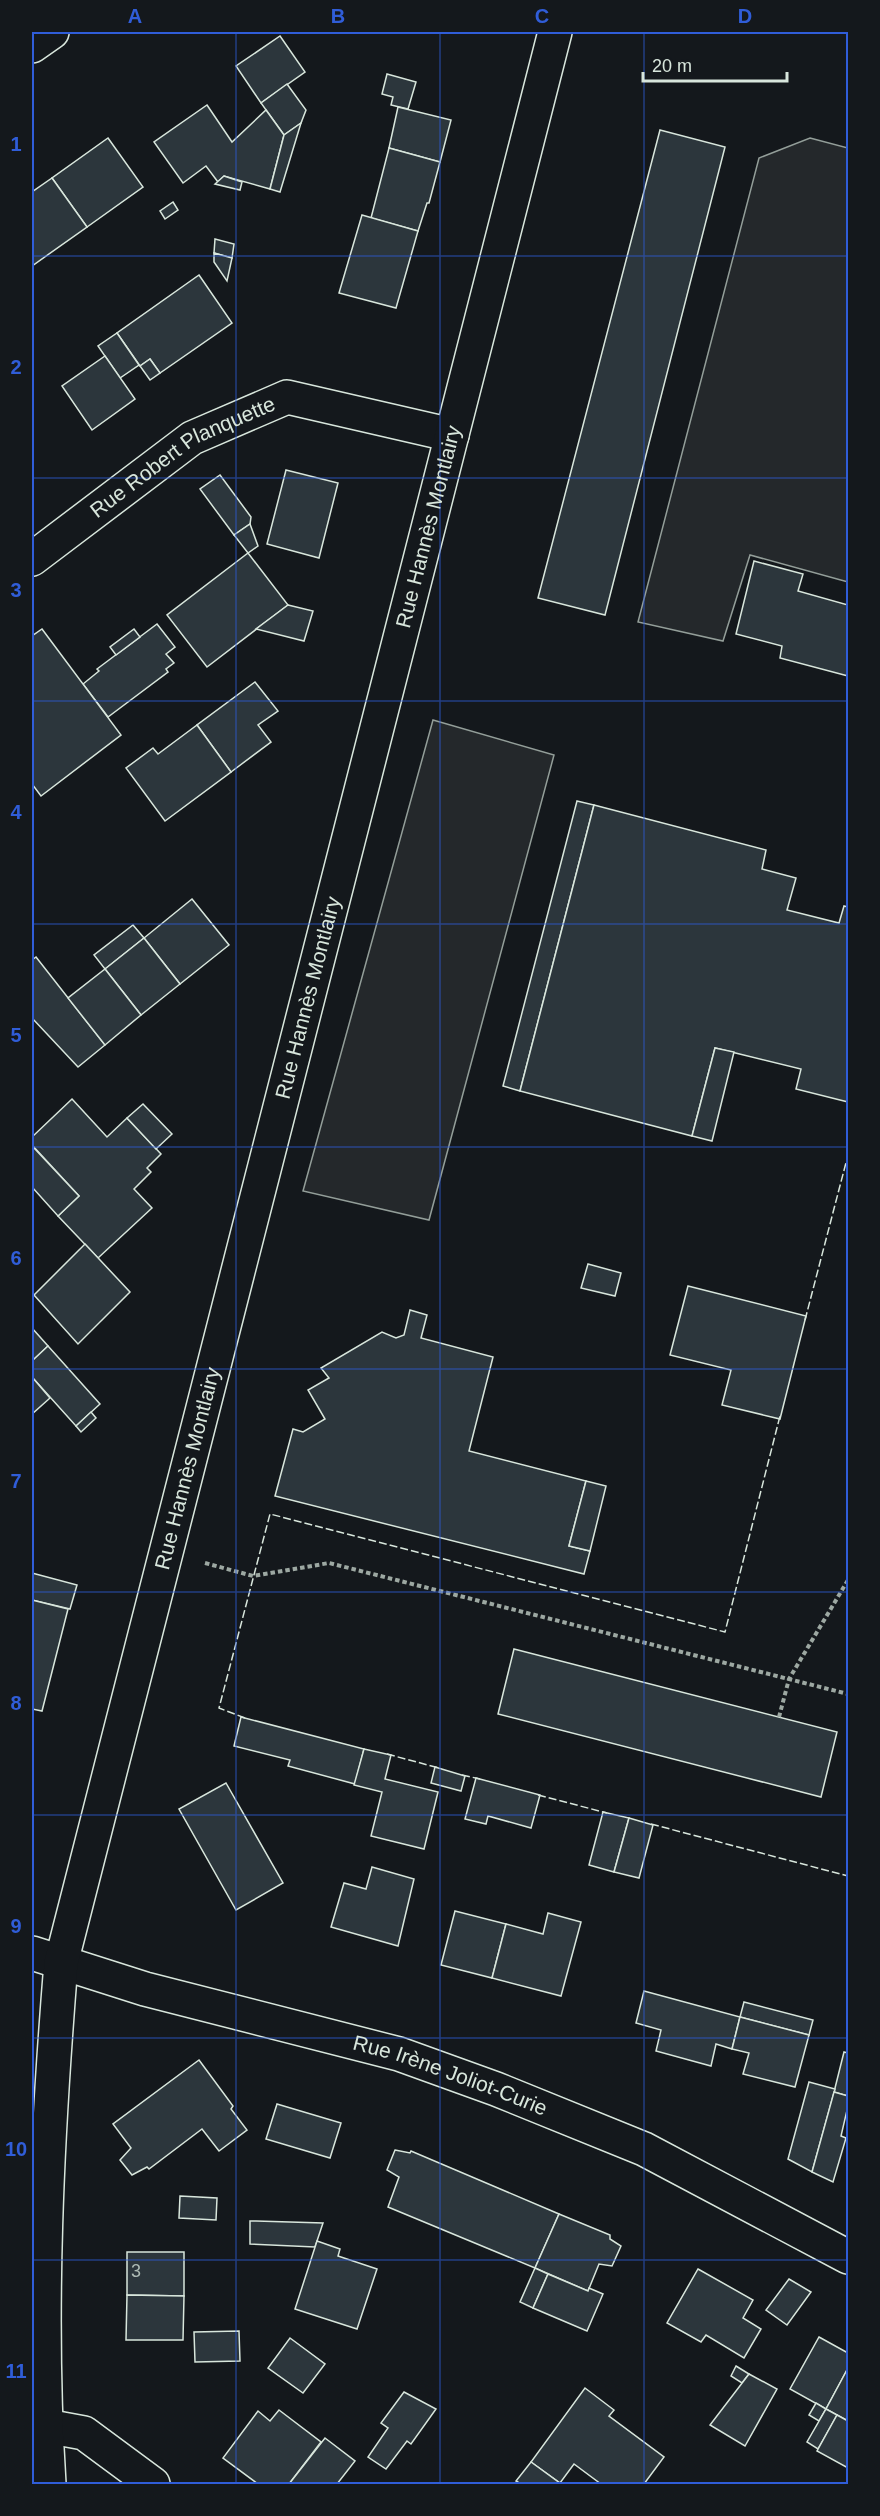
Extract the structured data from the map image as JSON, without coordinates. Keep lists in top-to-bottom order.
{
  "streets": {
    "street": ["Rue Robert Planquette", "Rue Hannès Montlairy", "Rue Irène Joliot-Curie"]
  },
  "crossings": [
    ["Rue Robert Planquette", "Rue Hannès Montlairy"],
    ["Rue Hannès Montlairy", "Rue Irène Joliot-Curie"]
  ],
  "house_numbers": ["3"],
  "scale_bar": "20 m",
  "grid": {
    "columns": [
      "A",
      "B",
      "C",
      "D"
    ],
    "rows": [
      "1",
      "2",
      "3",
      "4",
      "5",
      "6",
      "7",
      "8",
      "9",
      "10",
      "11"
    ]
  }
}
